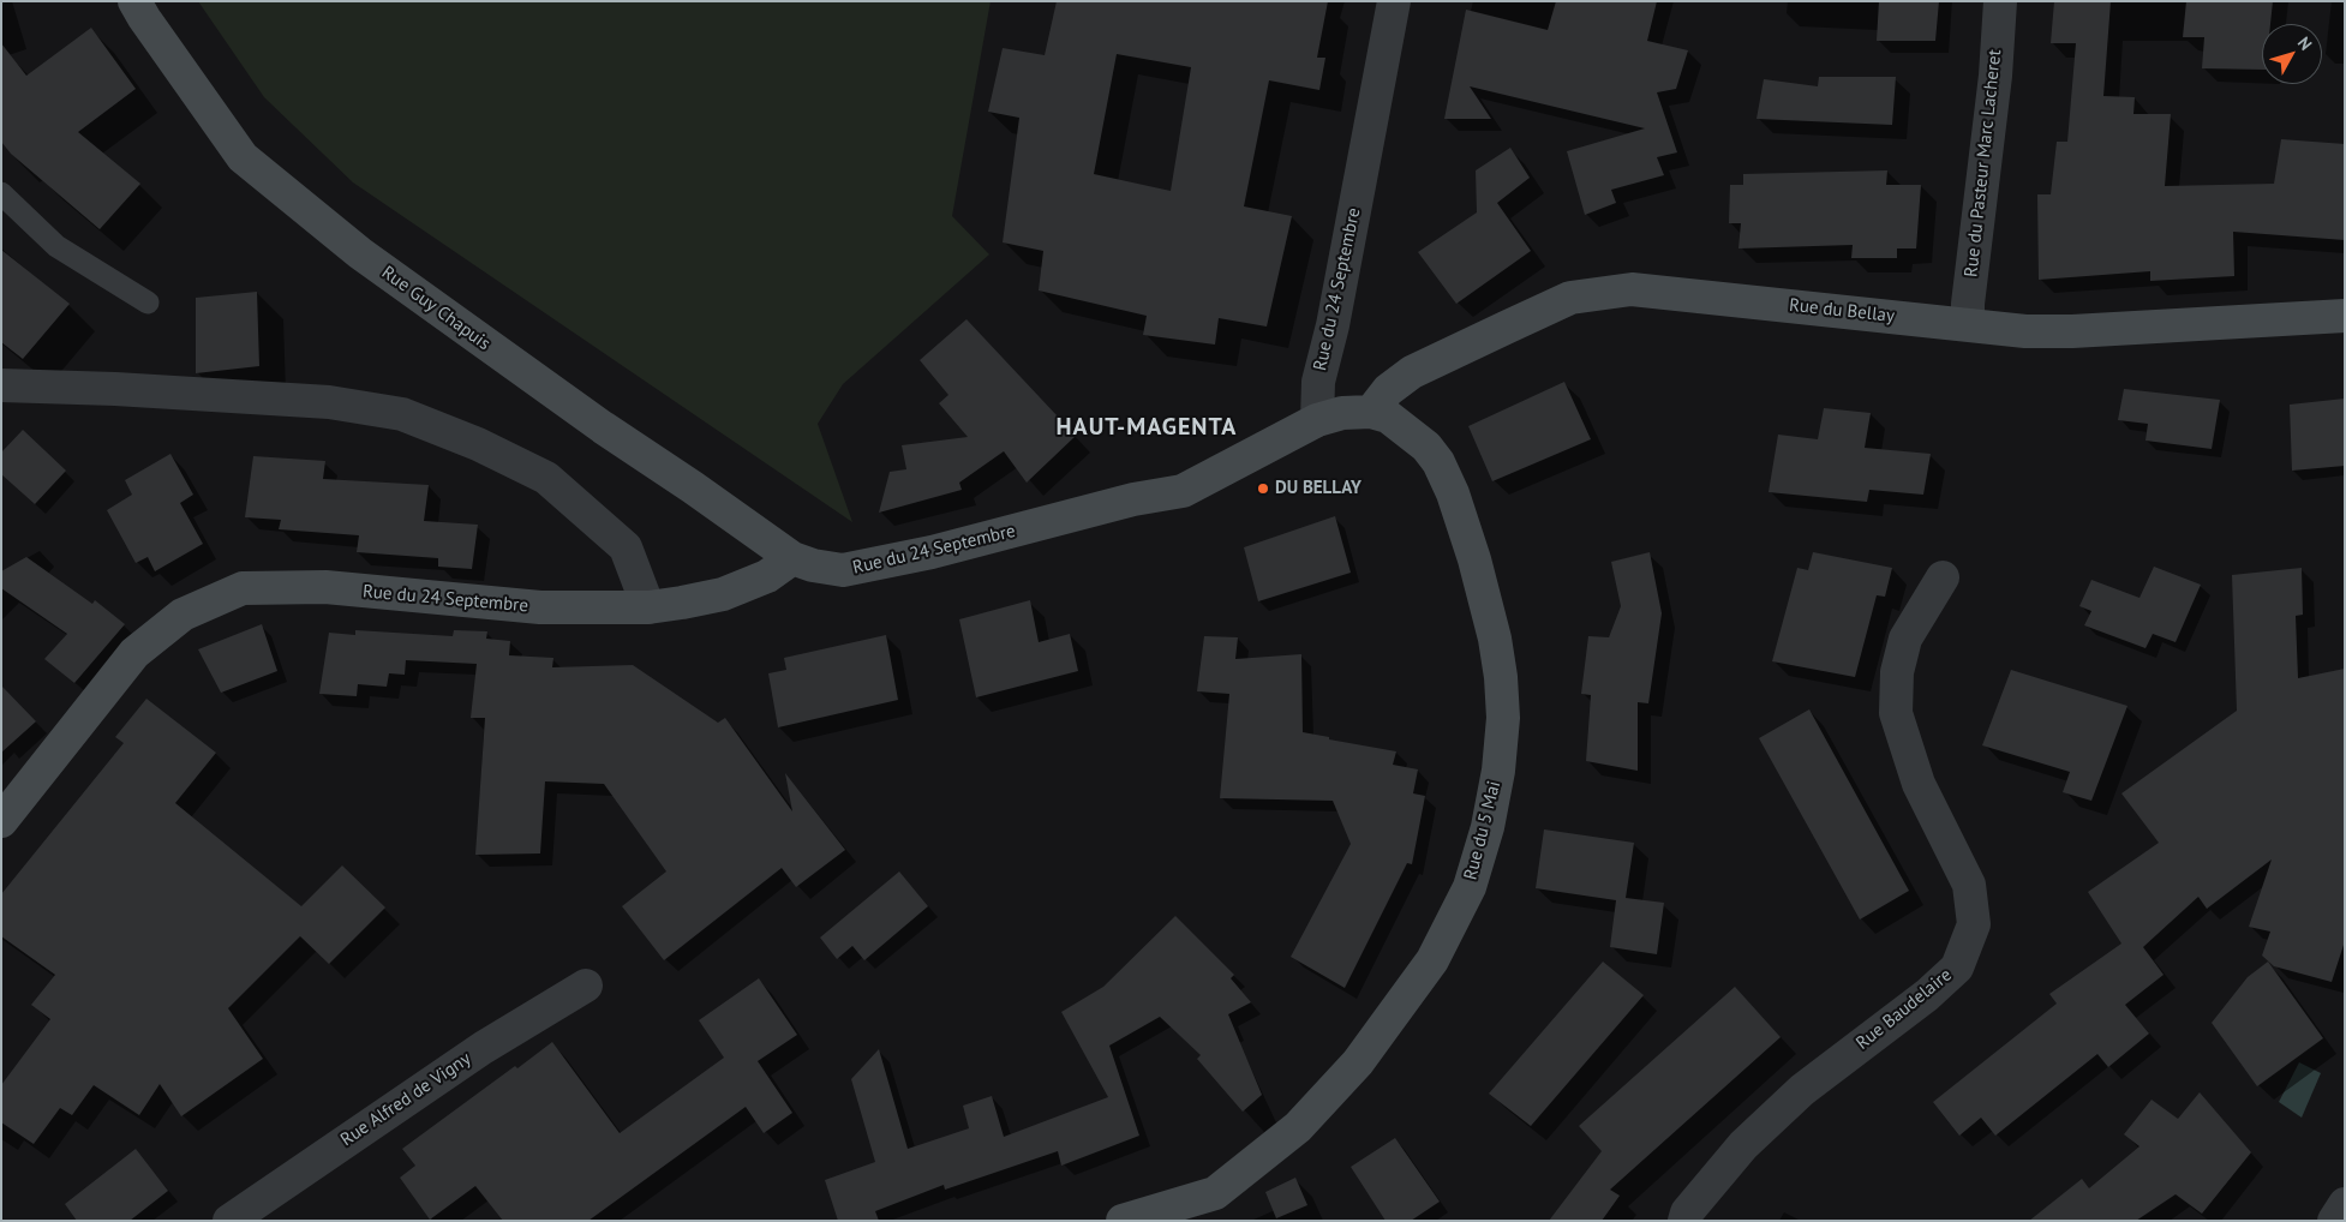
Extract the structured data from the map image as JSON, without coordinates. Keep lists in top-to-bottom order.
{
  "streets": {
    "main road": [
      "Rue du 24 Septembre",
      "Rue Guy Chapuis",
      "Rue du Bellay",
      "Rue du 5 Mai"
    ],
    "street": ["Rue du Pasteur Marc Lacheret", "Rue Baudelaire", "Rue Alfred de Vigny"]
  },
  "crossings": [
    ["Rue du Pasteur Marc Lacheret", "Rue du Bellay"],
    ["Rue du 24 Septembre", "Rue Guy Chapuis"],
    ["Rue du Bellay", "Rue du 5 Mai"]
  ],
  "districts": ["HAUT-MAGENTA"],
  "places": ["DU BELLAY"],
  "north": "top right"
}
